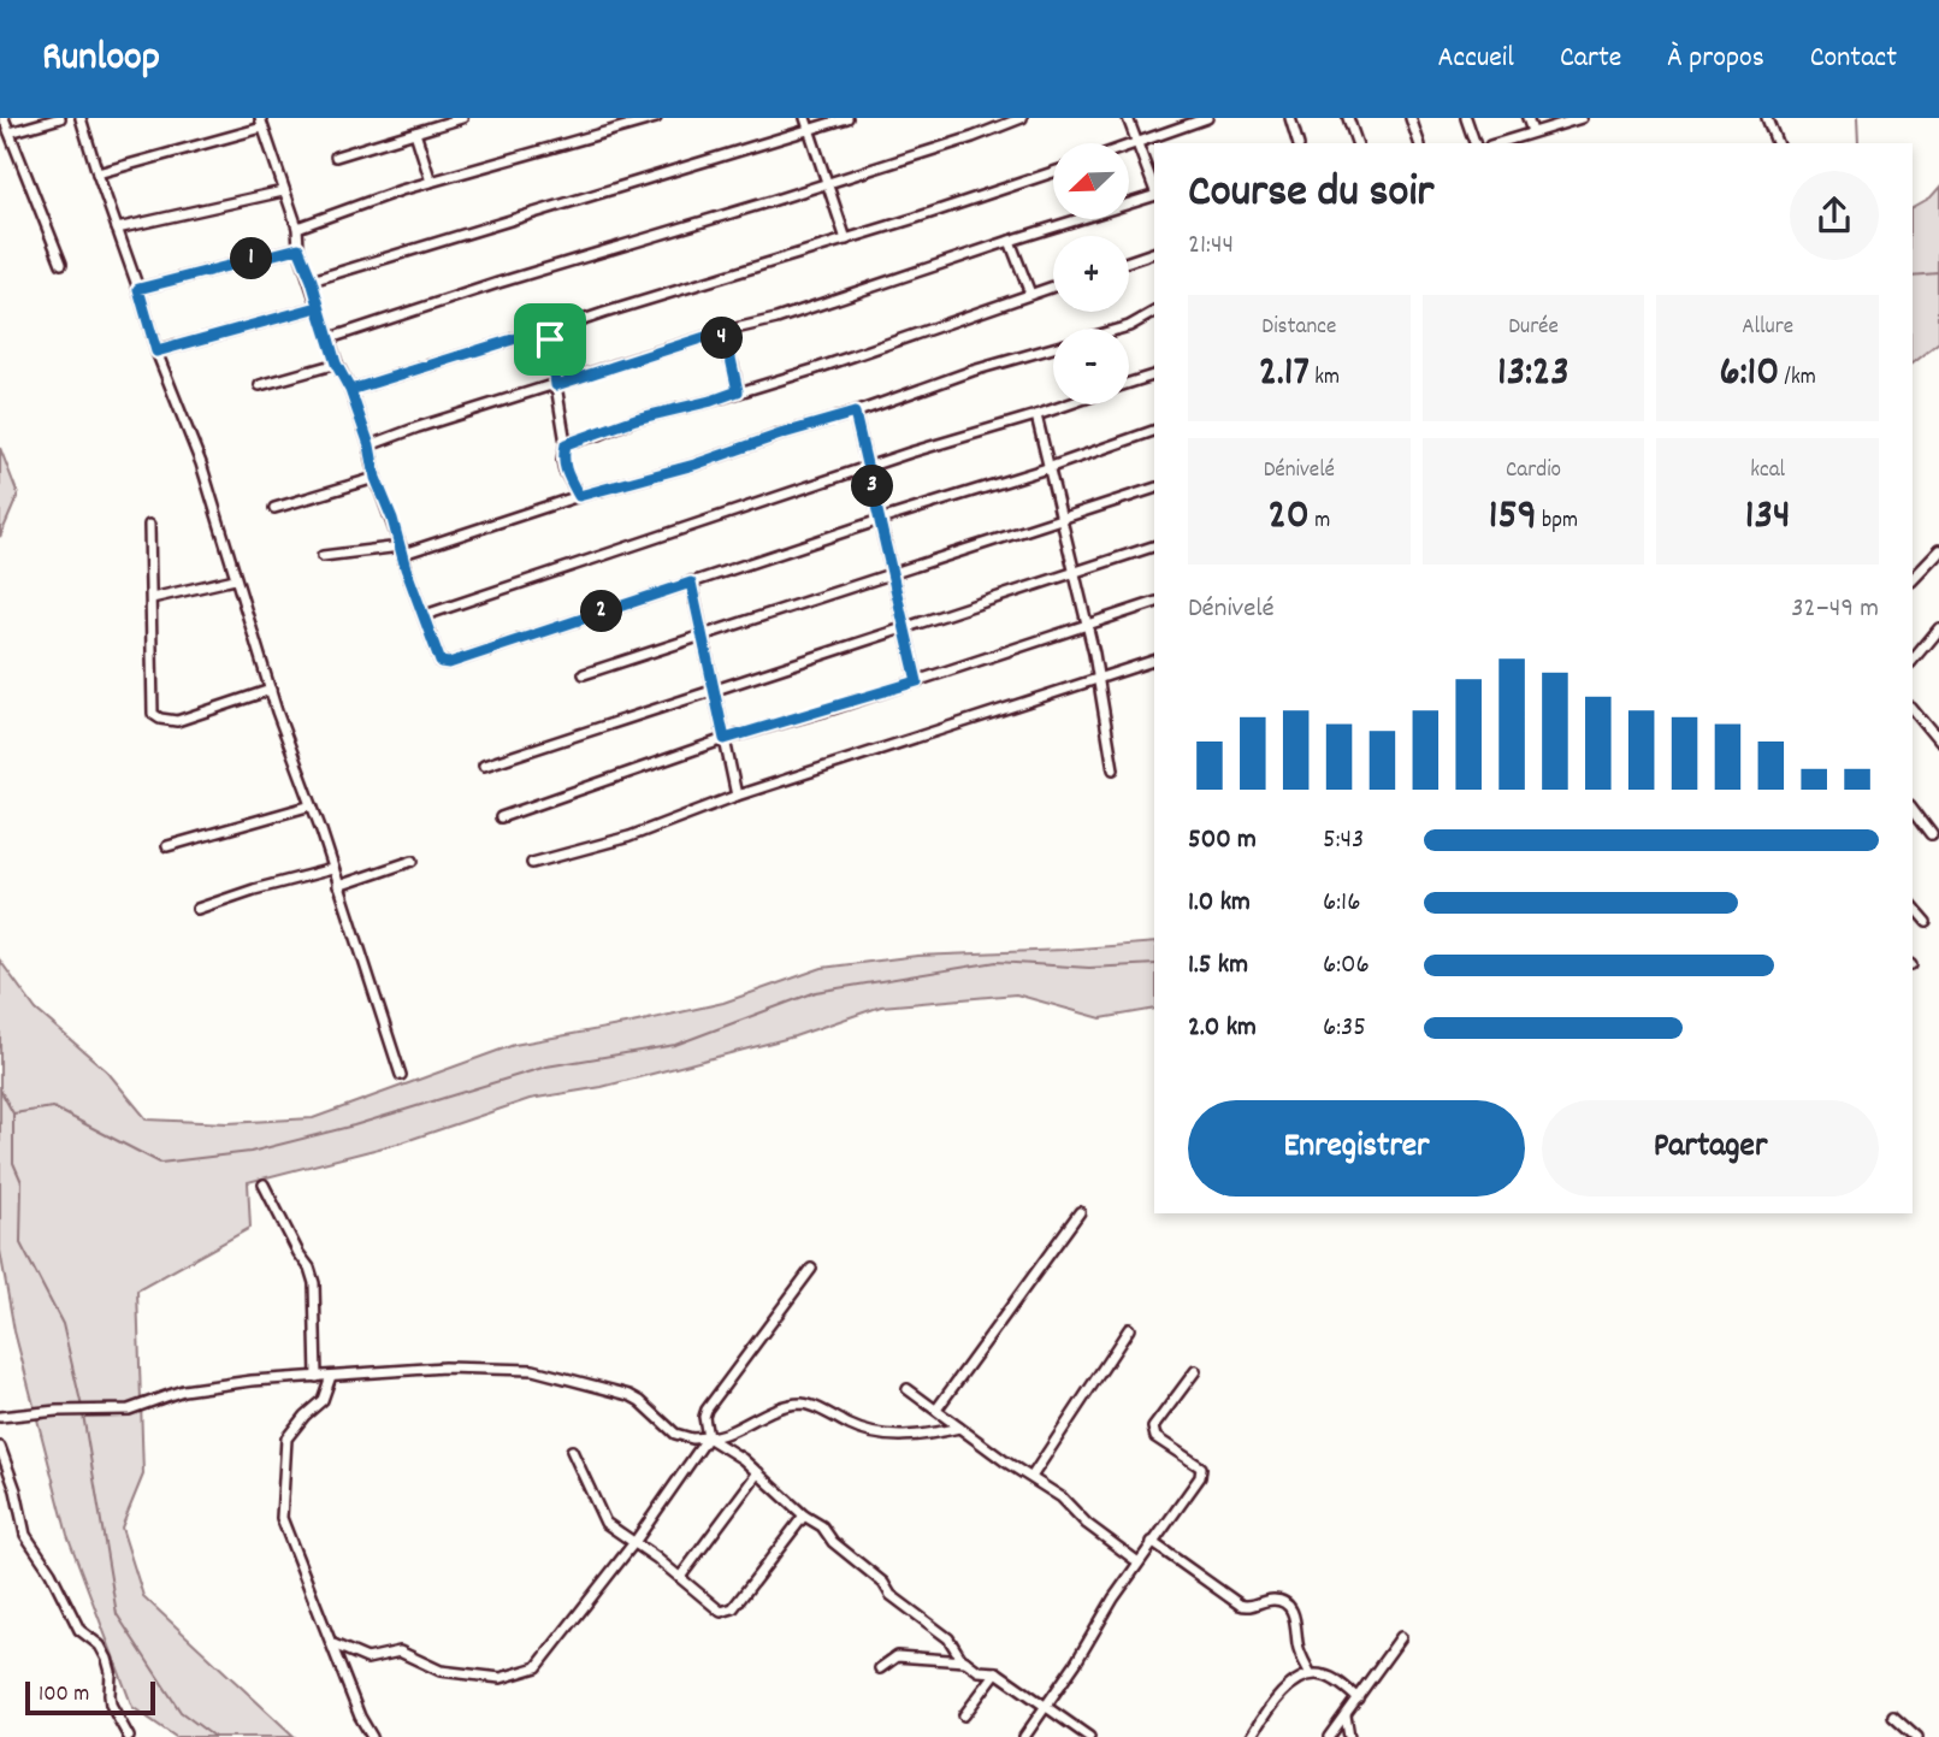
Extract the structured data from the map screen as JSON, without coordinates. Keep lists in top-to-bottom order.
{
  "scale_bar": "100 m",
  "north": "bottom left",
  "page": {
    "header": "Runloop",
    "nav": [
      "Accueil",
      "Carte",
      "À propos",
      "Contact"
    ],
    "map_buttons": ["+", "−"],
    "heading": ["Course du soir", "21:44"],
    "pins": [
      "1",
      "4",
      "3",
      "2"
    ],
    "stats": [
      ["Distance", "2.17 km"],
      ["Durée", "13:23"],
      ["Allure", "6:10 /km"],
      ["Dénivelé", "20 m"],
      ["Cardio", "159 bpm"],
      ["kcal", "134"]
    ],
    "chart": ["Dénivelé", "32–49 m"],
    "list": [
      {
        "name": "500 m",
        "note": "5:43"
      },
      {
        "name": "1.0 km",
        "note": "6:16"
      },
      {
        "name": "1.5 km",
        "note": "6:06"
      },
      {
        "name": "2.0 km",
        "note": "6:35"
      }
    ],
    "buttons": ["Enregistrer", "Partager"],
    "scale": "100 m"
  }
}
